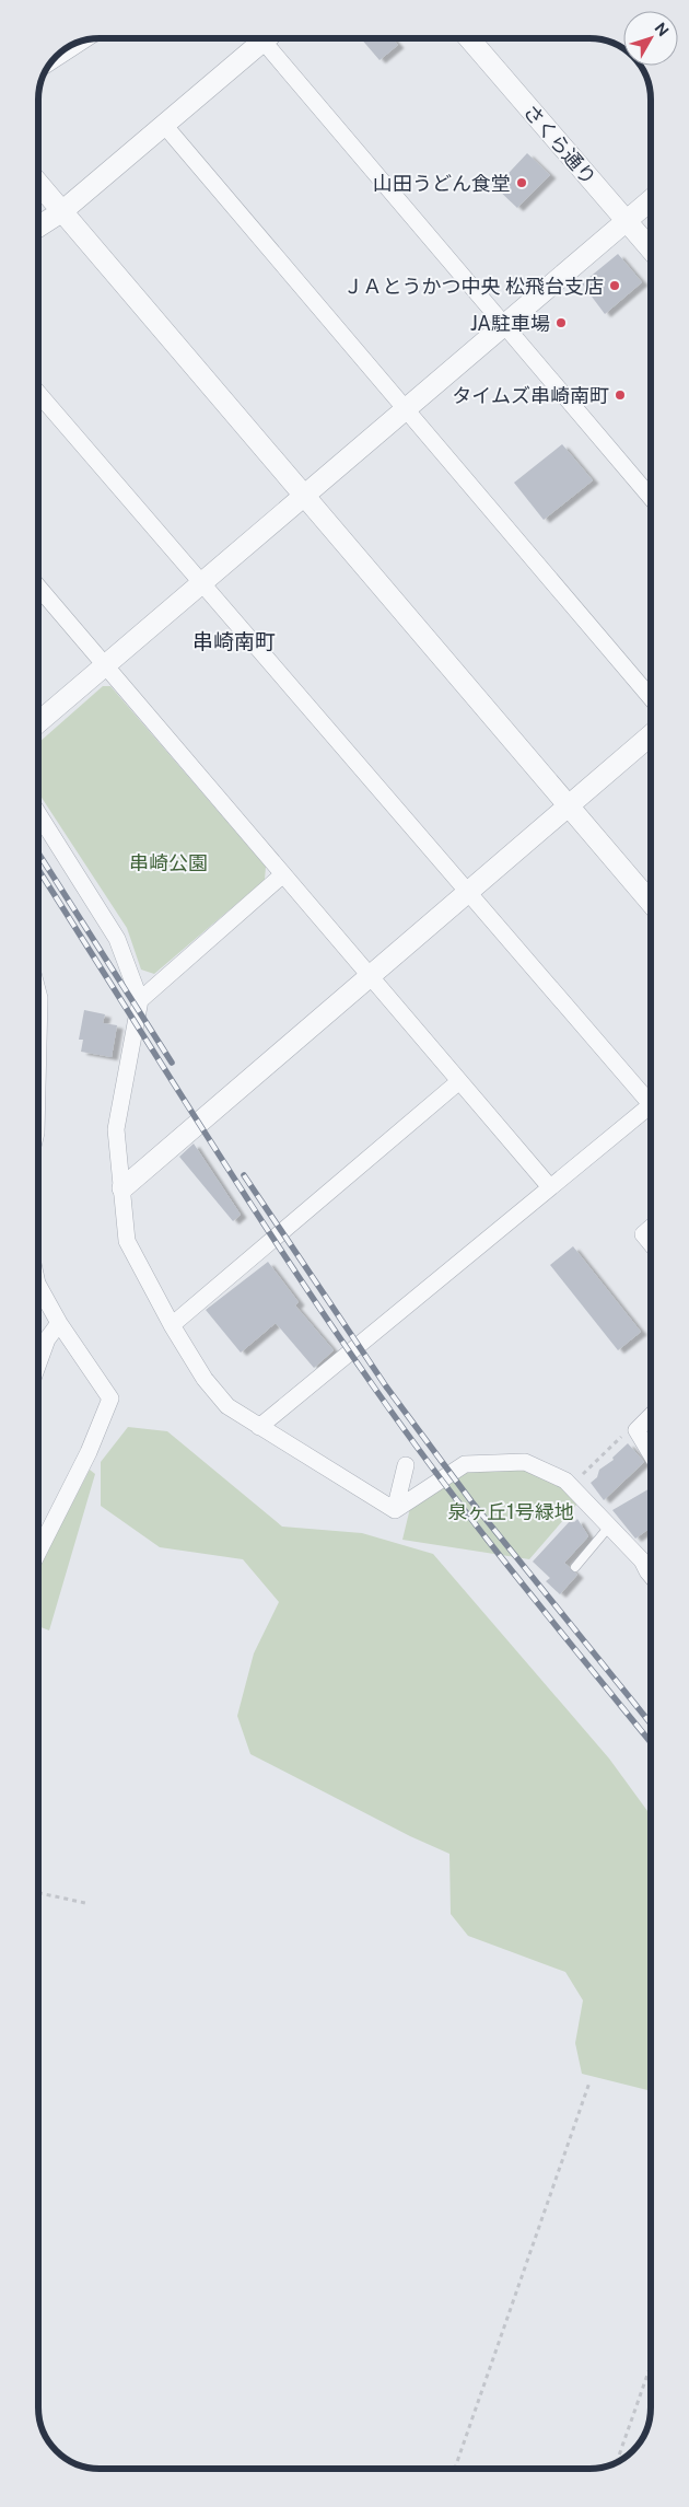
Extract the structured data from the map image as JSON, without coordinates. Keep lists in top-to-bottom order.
{
  "streets": {
    "street": ["さくら通り"]
  },
  "districts": ["串崎南町"],
  "parks": ["串崎公園", "泉ヶ丘1号緑地"],
  "places": [
    "山田うどん食堂",
    "ＪＡとうかつ中央 松飛台支店",
    "JA駐車場",
    "タイムズ串崎南町"
  ],
  "north": "top right"
}
